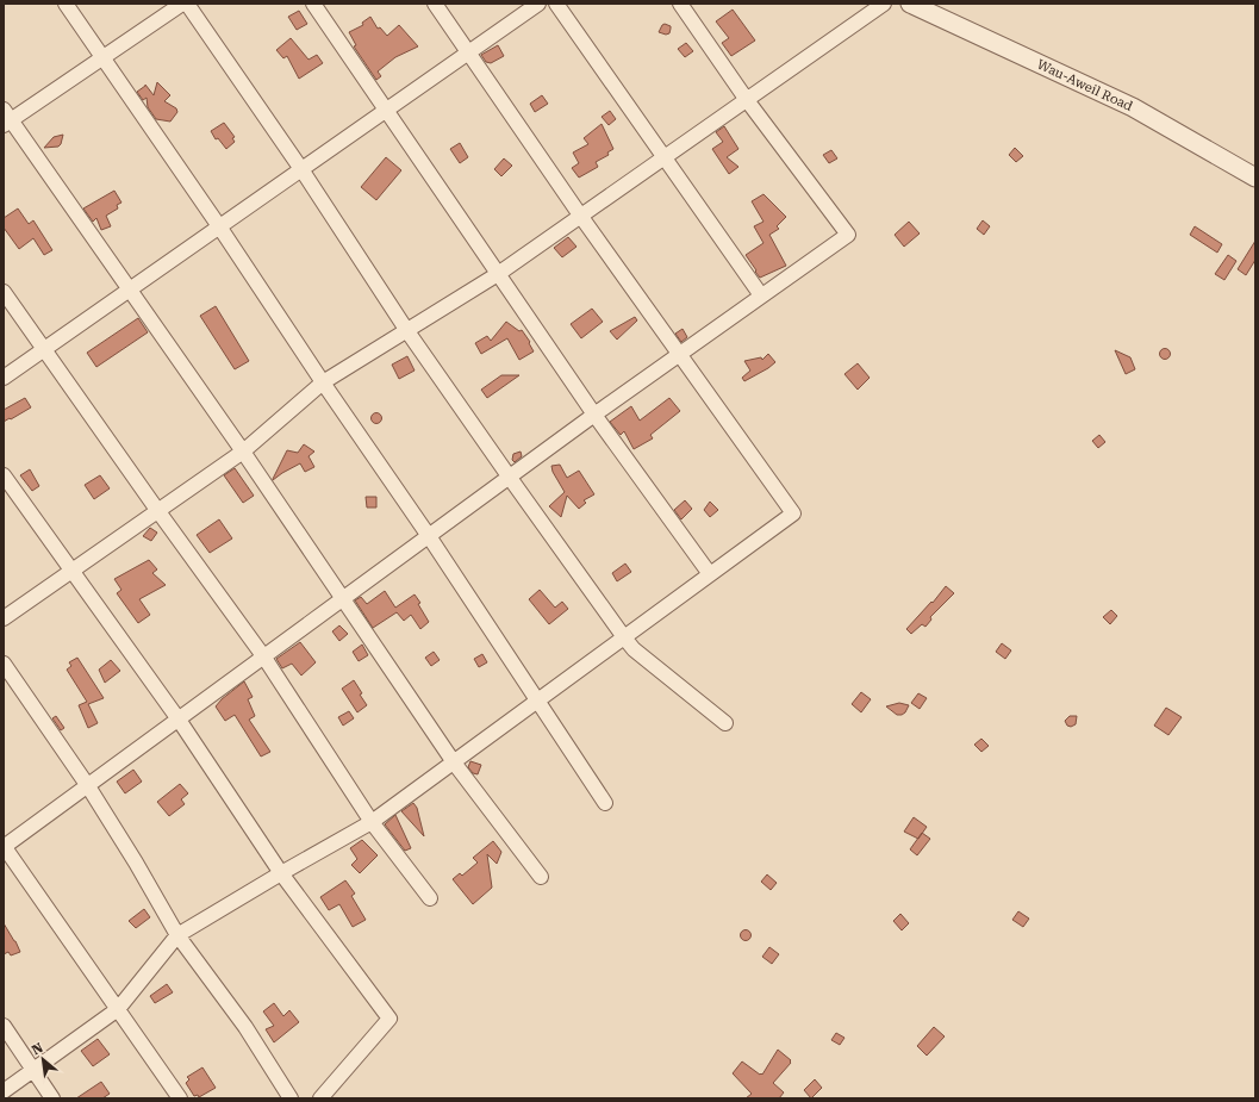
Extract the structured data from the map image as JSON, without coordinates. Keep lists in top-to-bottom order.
{
  "streets": {
    "street": ["Wau-Aweil Road"]
  },
  "north": "top left"
}
